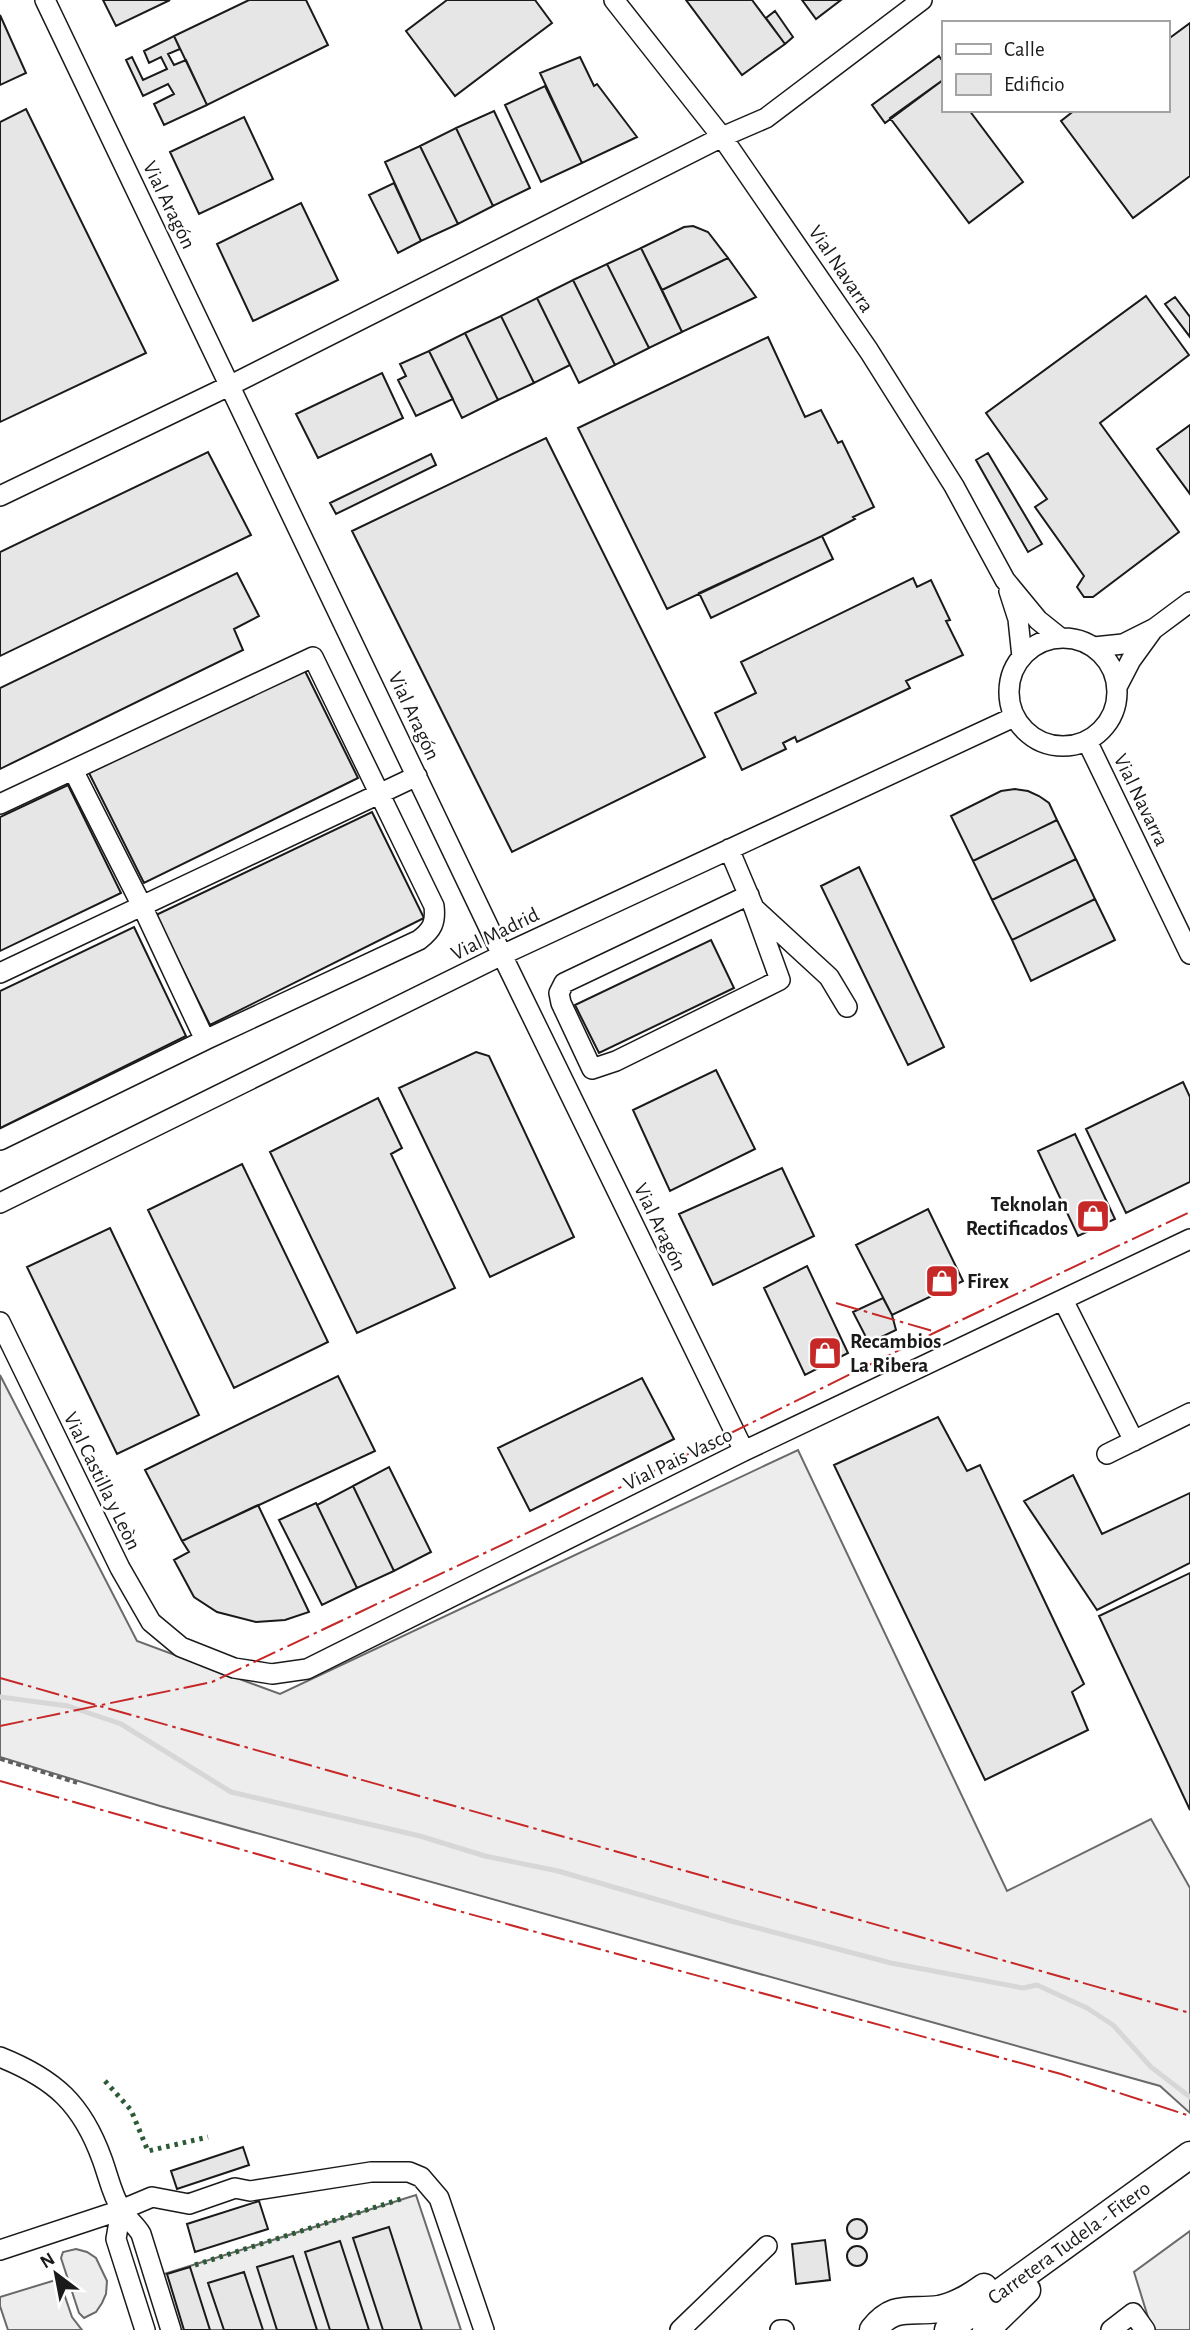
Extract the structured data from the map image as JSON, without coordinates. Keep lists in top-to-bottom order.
{
  "streets": {
    "main road": ["Carretera Tudela - Fitero"],
    "street": [
      "Vial Aragón",
      "Vial Navarra",
      "Vial Madrid",
      "Vial Pais Vasco",
      "Vial Castilla y Leòn"
    ]
  },
  "crossings": [
    ["Vial Aragón", "Vial Madrid"],
    ["Vial Aragón", "Vial Pais Vasco"],
    ["Vial Navarra", "Vial Madrid"],
    ["Vial Pais Vasco", "Vial Castilla y Leòn"]
  ],
  "places": {
    "shop": ["Teknolan Rectificados", "Firex", "Recambios La Ribera"]
  },
  "legend": ["Calle", "Edificio"],
  "north": "top left"
}
